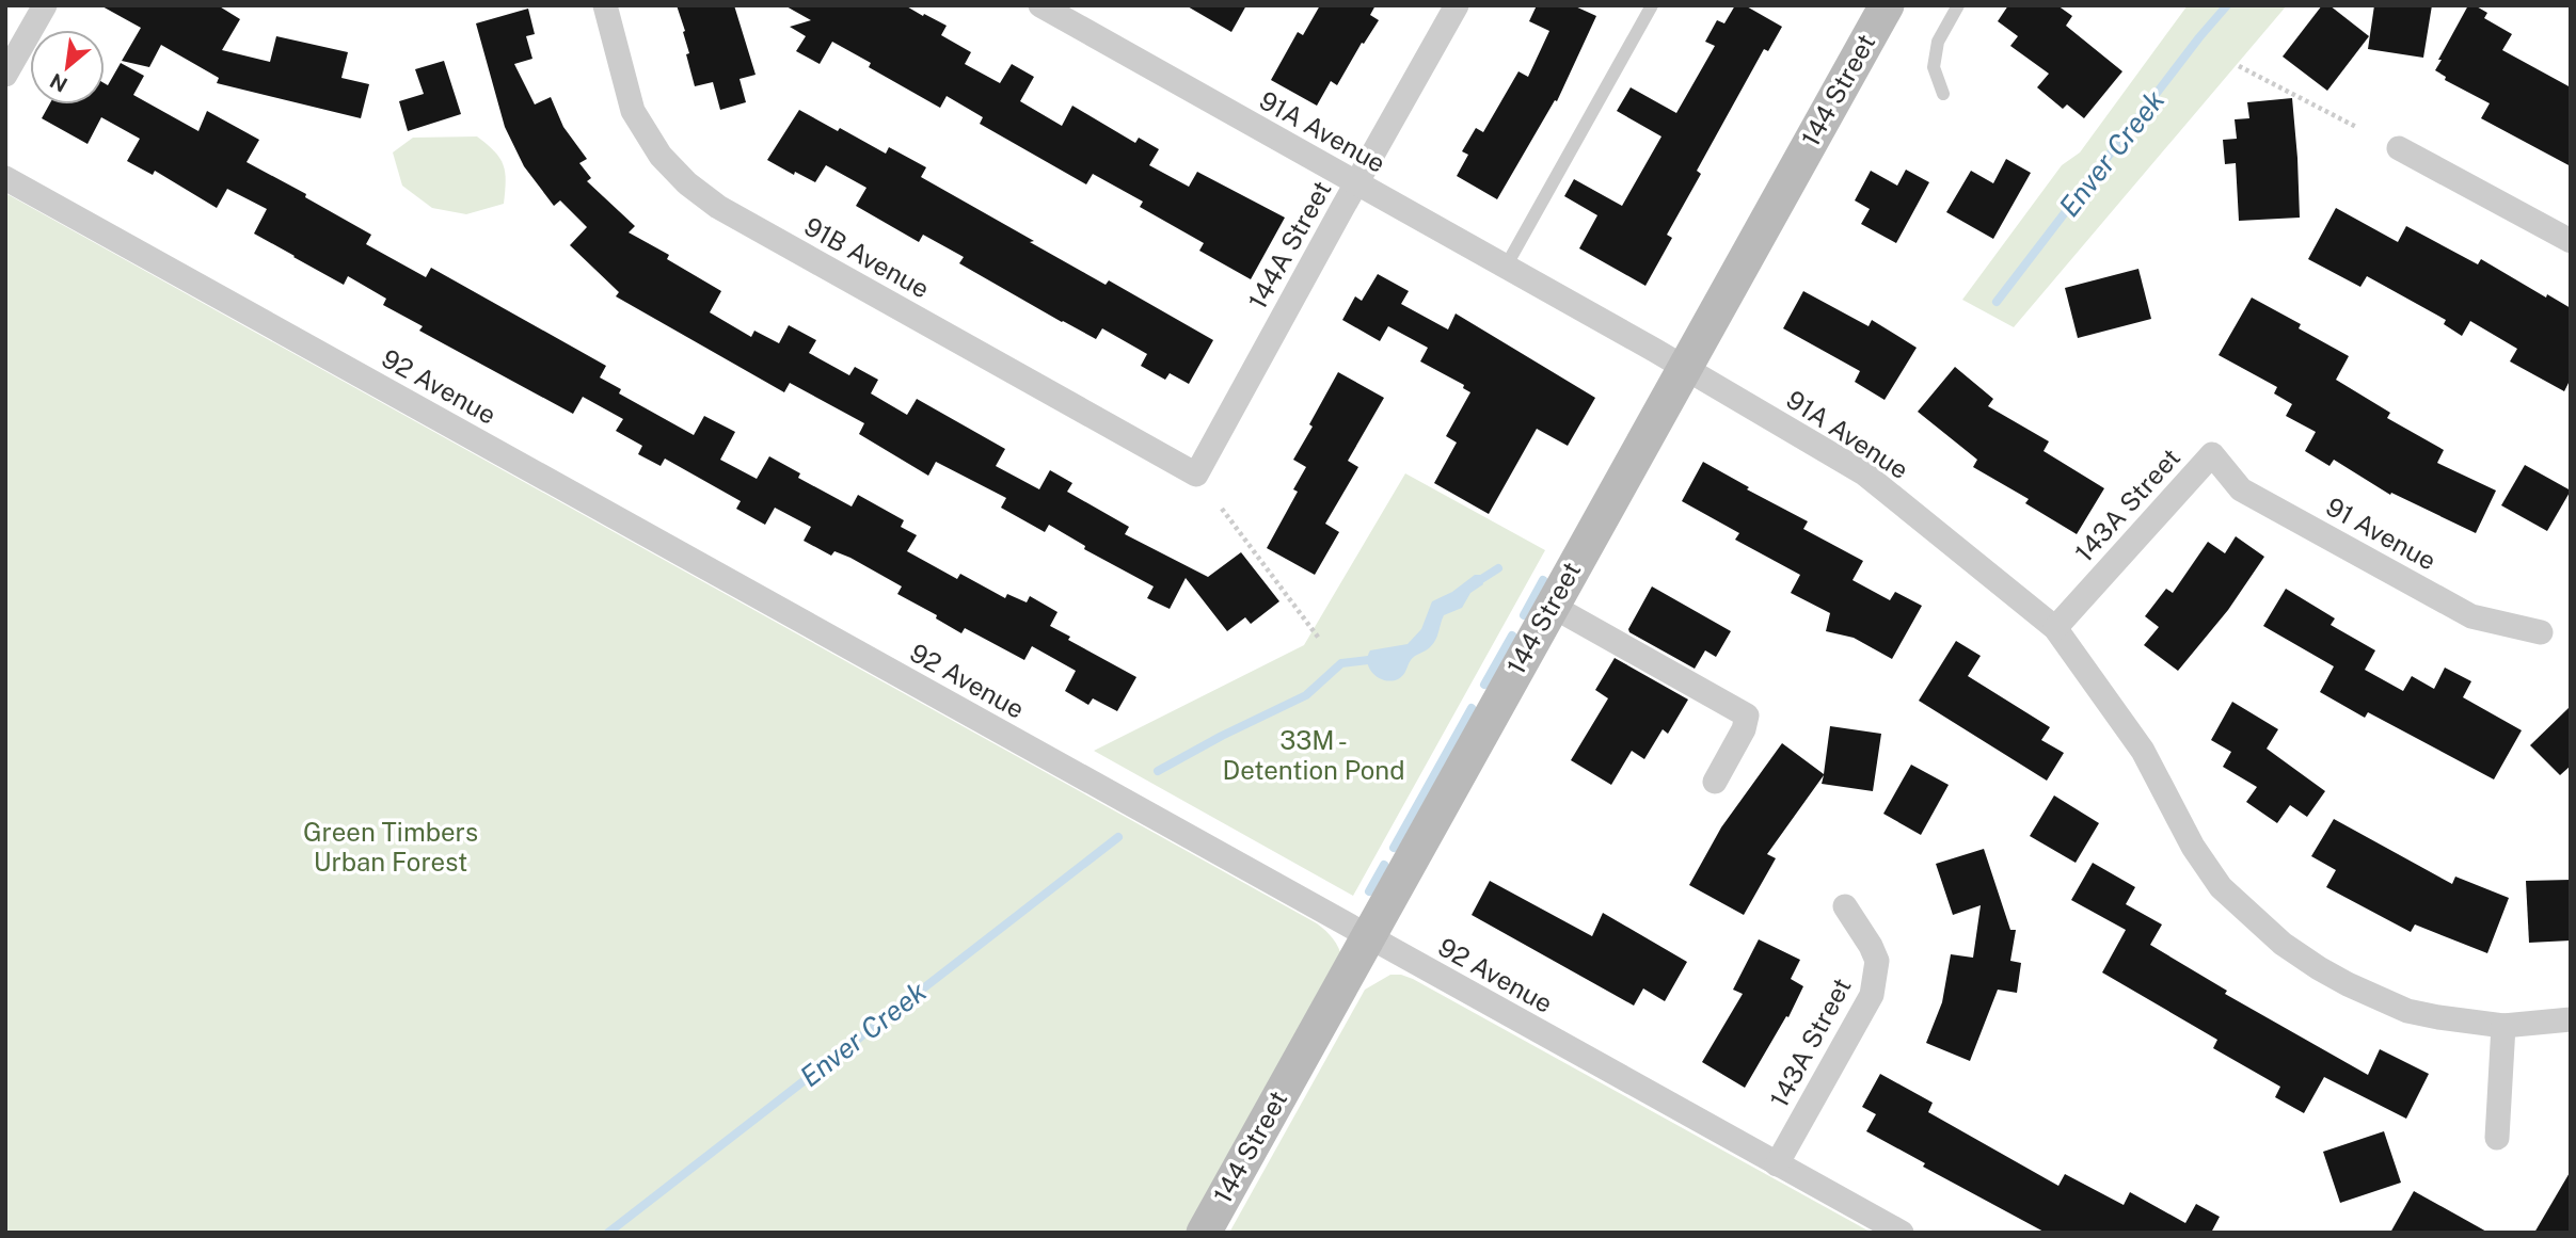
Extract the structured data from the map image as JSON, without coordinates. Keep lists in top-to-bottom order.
{
  "streets": {
    "main road": ["144 Street"],
    "street": [
      "91A Avenue",
      "144A Street",
      "91B Avenue",
      "92 Avenue",
      "143A Street",
      "91 Avenue"
    ]
  },
  "crossings": [
    ["144 Street", "91A Avenue"],
    ["144 Street", "92 Avenue"],
    ["91A Avenue", "144A Street"],
    ["91A Avenue", "143A Street"],
    ["144A Street", "91B Avenue"],
    ["92 Avenue", "143A Street"],
    ["143A Street", "91 Avenue"]
  ],
  "water": ["Enver Creek"],
  "parks": ["33M - Detention Pond", "Green Timbers Urban Forest"],
  "north": "bottom left"
}
